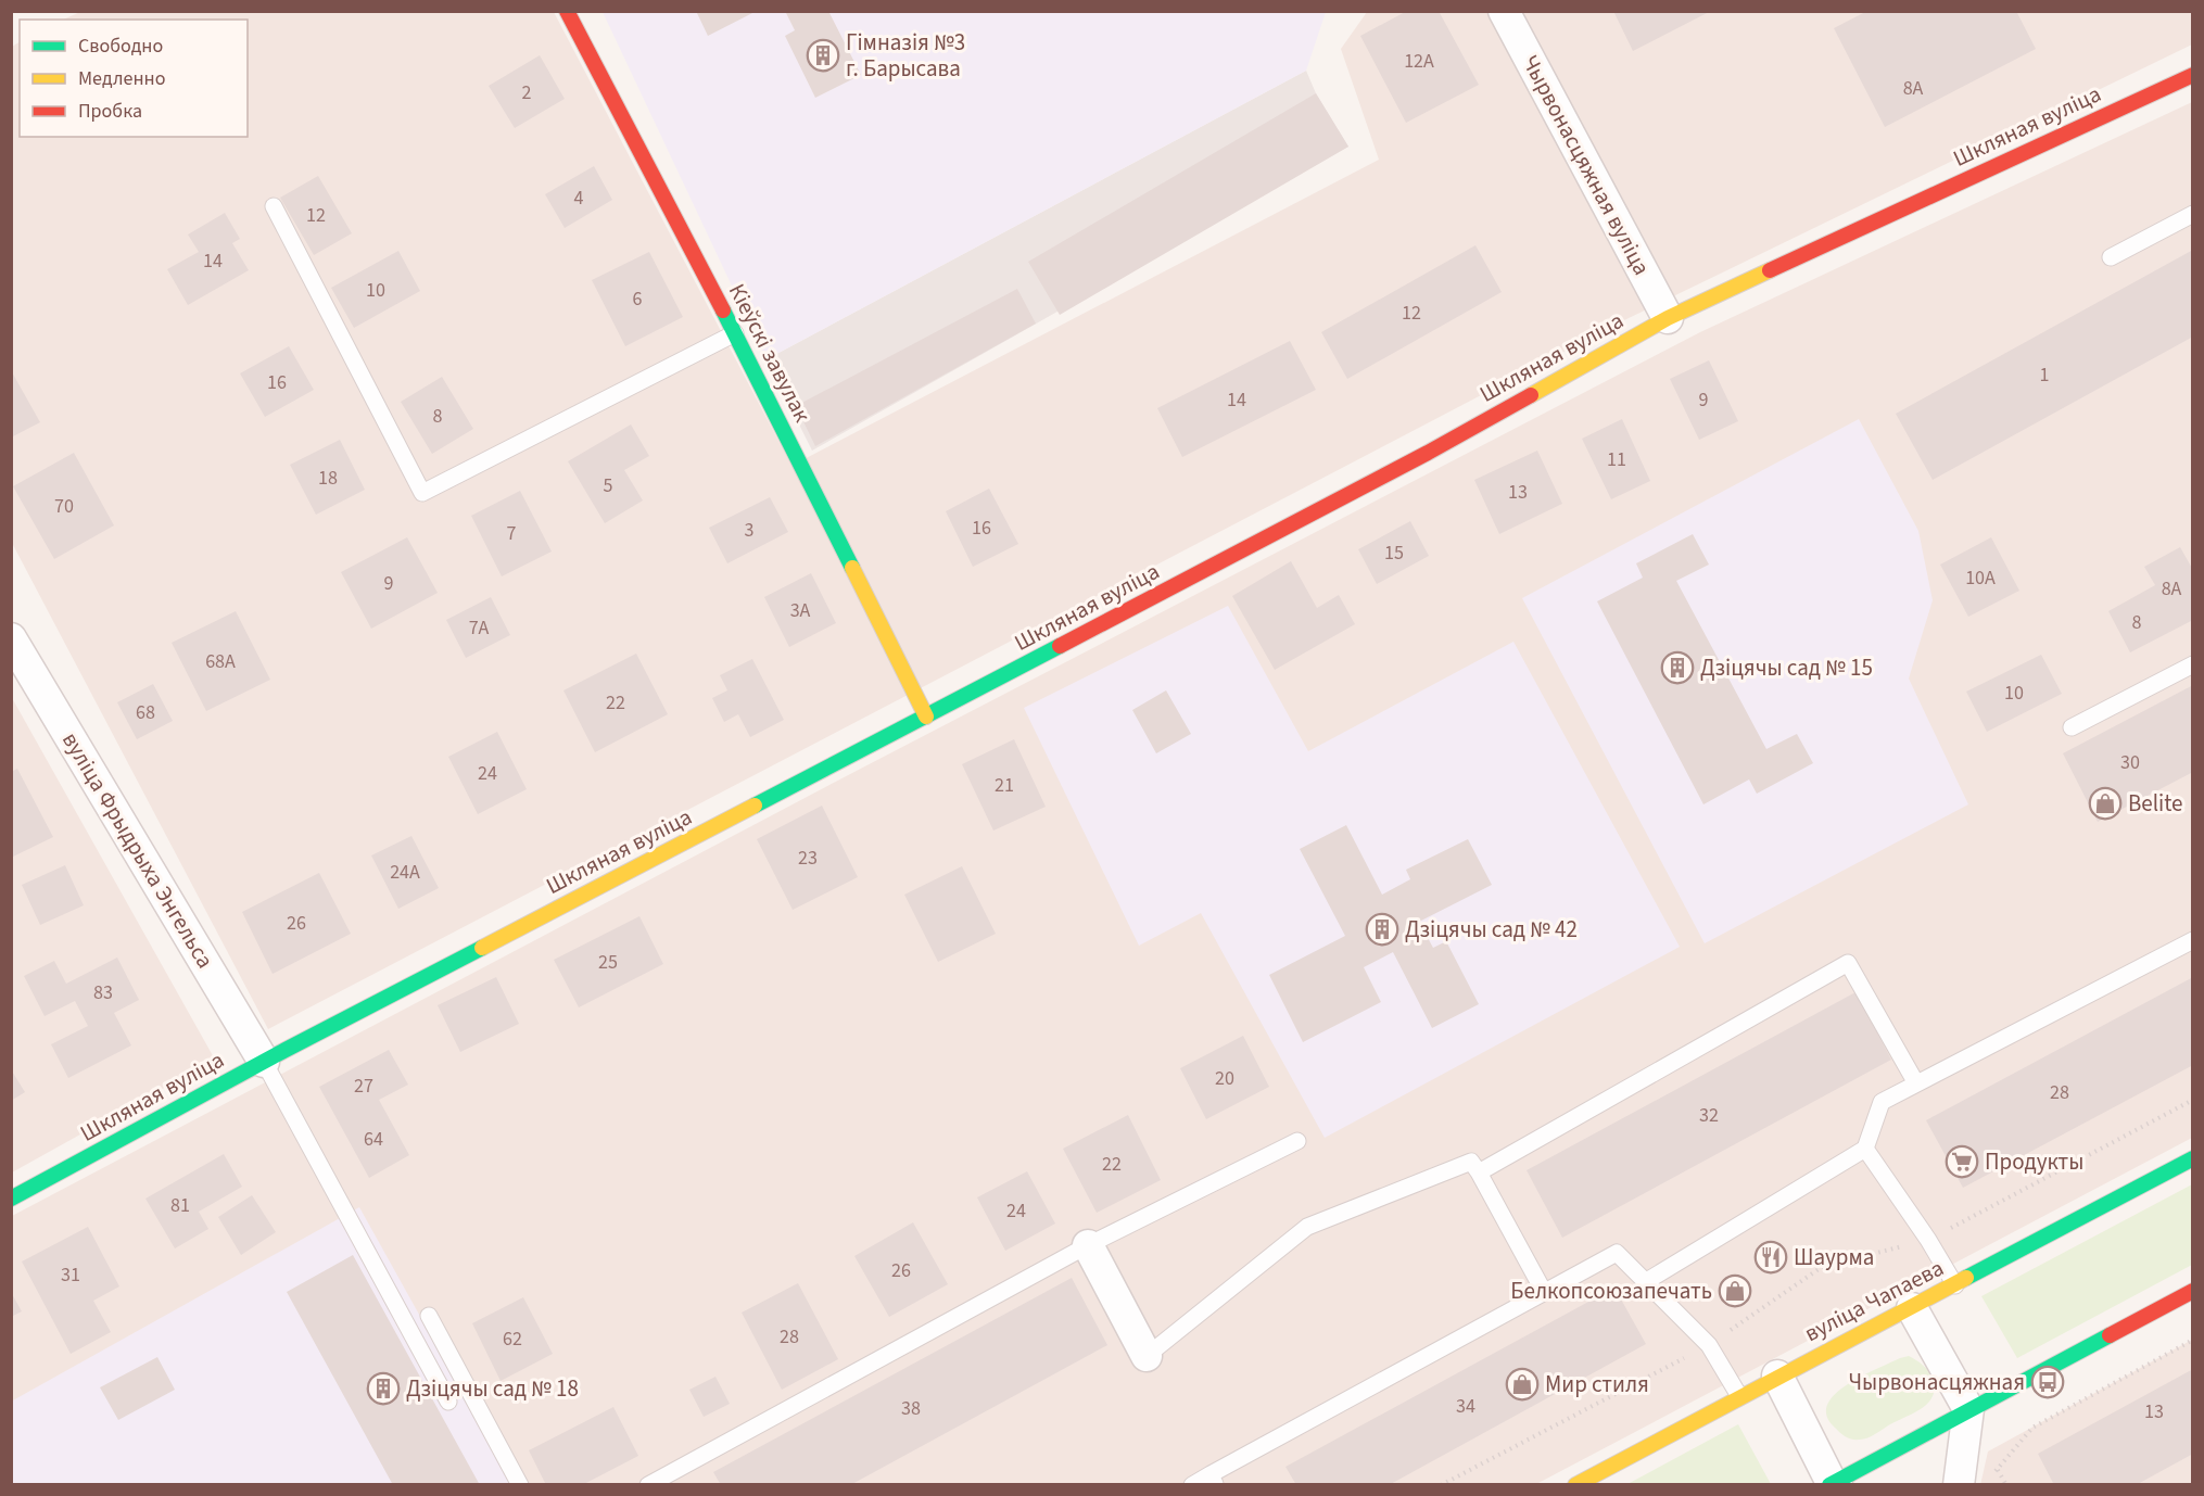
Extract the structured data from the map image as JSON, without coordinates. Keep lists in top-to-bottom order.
{
  "streets": {
    "street": [
      "Шкляная вуліца",
      "Чырвонасцяжная вуліца",
      "Кіеўскі завулак",
      "вуліца Фрыдрыха Энгельса",
      "вуліца Чапаева"
    ]
  },
  "crossings": [
    ["Шкляная вуліца", "Чырвонасцяжная вуліца"],
    ["Шкляная вуліца", "Кіеўскі завулак"],
    ["Шкляная вуліца", "вуліца Фрыдрыха Энгельса"]
  ],
  "places": {
    "building": [
      "Гімназія №3 г. Барысава",
      "Дзіцячы сад № 15",
      "Дзіцячы сад № 42",
      "Дзіцячы сад № 18"
    ],
    "shop": ["Belite", "Белкопсоюзапечать", "Мир стиля"],
    "supermarket": ["Продукты"],
    "restaurant": ["Шаурма"],
    "bus stop": ["Чырвонасцяжная"]
  },
  "house_numbers": [
    "12А",
    "8А",
    "2",
    "4",
    "12",
    "14",
    "10",
    "6",
    "12",
    "1",
    "16",
    "14",
    "9",
    "8",
    "11",
    "18",
    "5",
    "13",
    "70",
    "16",
    "3",
    "7",
    "15",
    "10А",
    "9",
    "8А",
    "3А",
    "8",
    "7А",
    "68А",
    "10",
    "22",
    "68",
    "30",
    "24",
    "21",
    "23",
    "24А",
    "26",
    "25",
    "83",
    "20",
    "27",
    "28",
    "32",
    "64",
    "22",
    "81",
    "24",
    "26",
    "31",
    "28",
    "62",
    "34",
    "38",
    "13"
  ],
  "legend": ["Свободно", "Медленно", "Пробка"]
}
